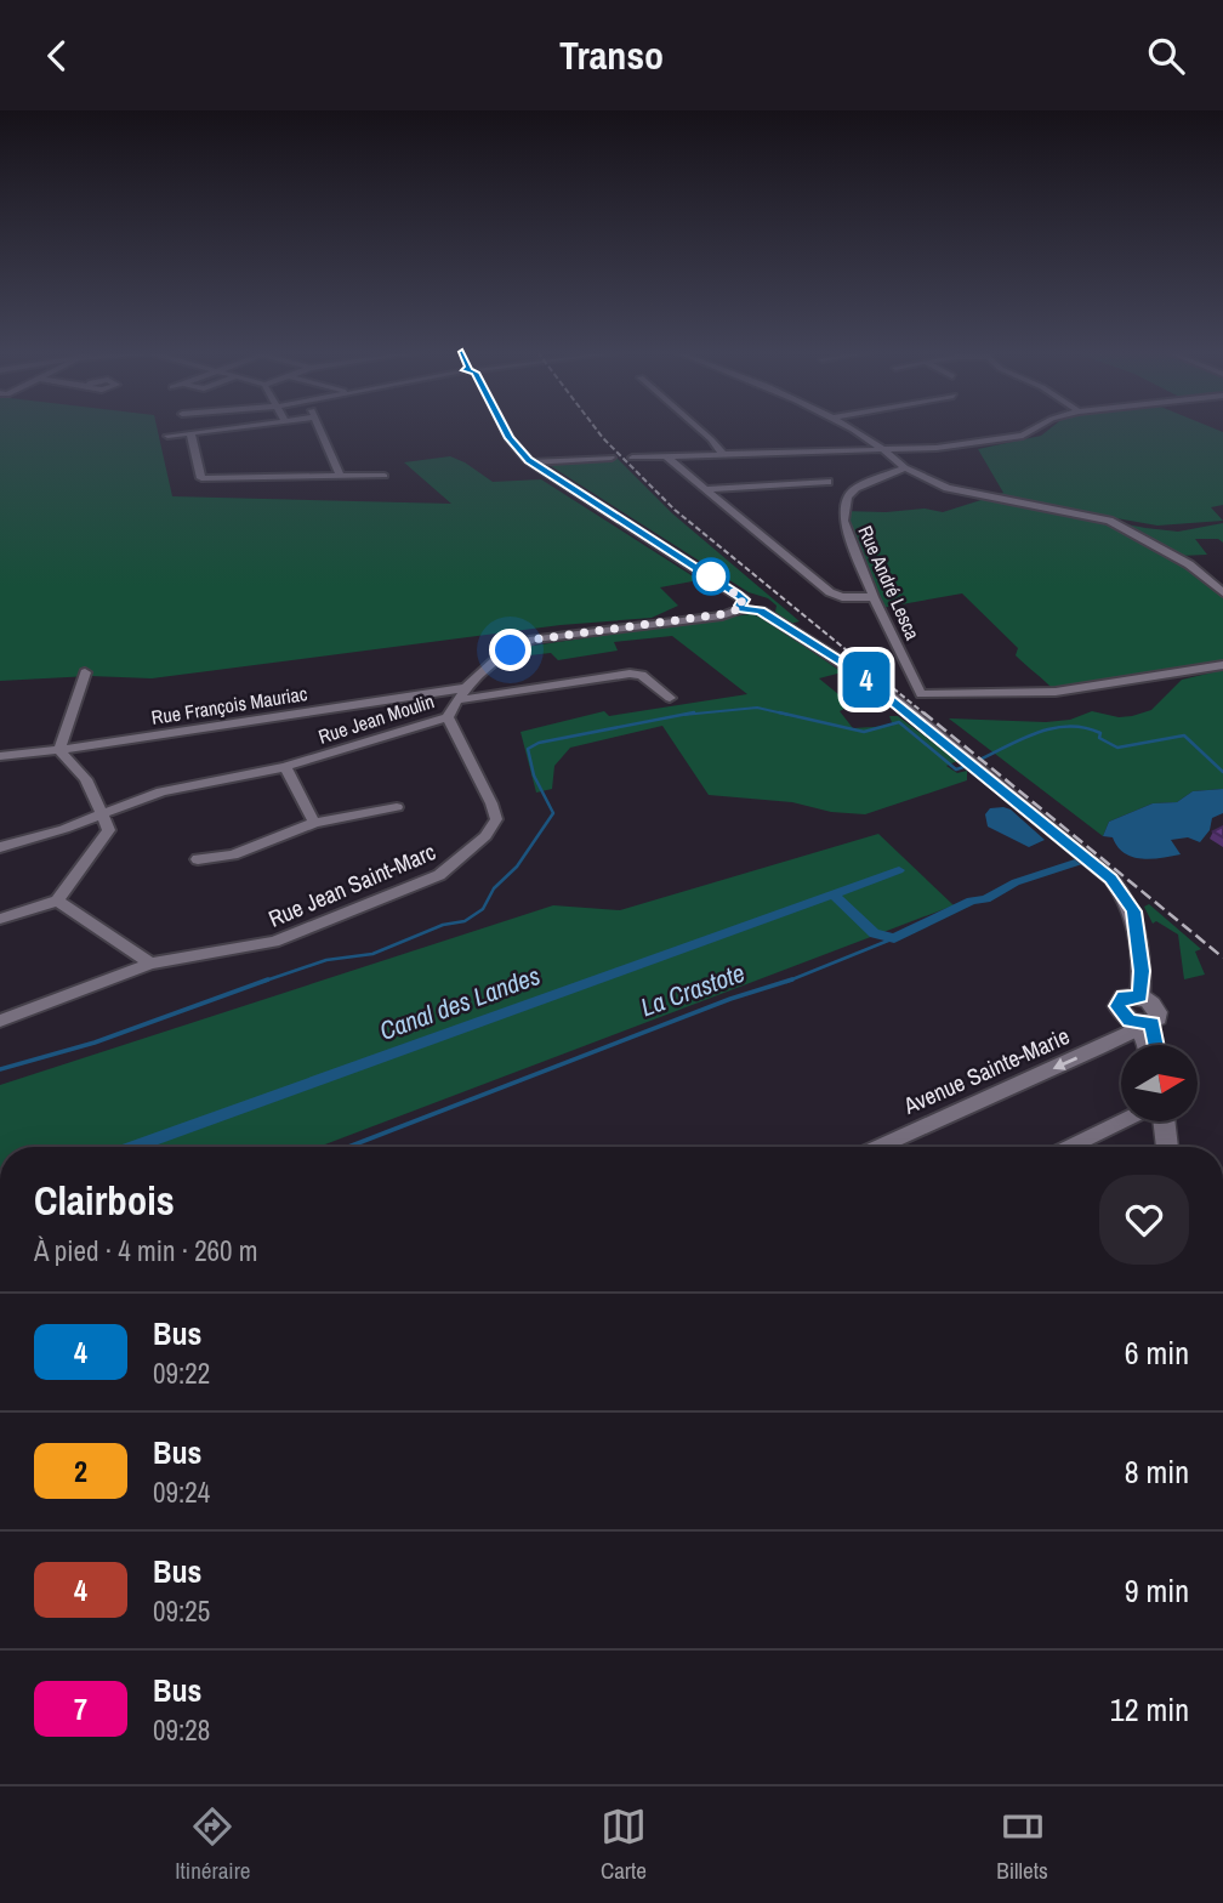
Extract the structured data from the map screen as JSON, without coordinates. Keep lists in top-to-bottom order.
{
  "streets": {
    "street": [
      "Rue André Lesca",
      "Rue François Mauriac",
      "Rue Jean Moulin",
      "Rue Jean Saint-Marc",
      "Avenue Sainte-Marie"
    ]
  },
  "crossings": [
    ["Rue François Mauriac", "Rue Jean Moulin"],
    ["Rue Jean Moulin", "Rue Jean Saint-Marc"]
  ],
  "one_way": ["Avenue Sainte-Marie"],
  "water": ["La Crastote", "Canal des Landes"],
  "lines": ["bus line 4"],
  "north": "right",
  "page": {
    "header": "Transo",
    "on_map": "4",
    "heading": ["Clairbois", "À pied · 4 min · 260 m"],
    "list": [
      {
        "mark": "4",
        "name": "Bus",
        "note": "09:22",
        "value": "6 min"
      },
      {
        "mark": "2",
        "name": "Bus",
        "note": "09:24",
        "value": "8 min"
      },
      {
        "mark": "4",
        "name": "Bus",
        "note": "09:25",
        "value": "9 min"
      },
      {
        "mark": "7",
        "name": "Bus",
        "note": "09:28",
        "value": "12 min"
      }
    ],
    "tabs": ["Itinéraire", "Carte", "Billets"]
  }
}
